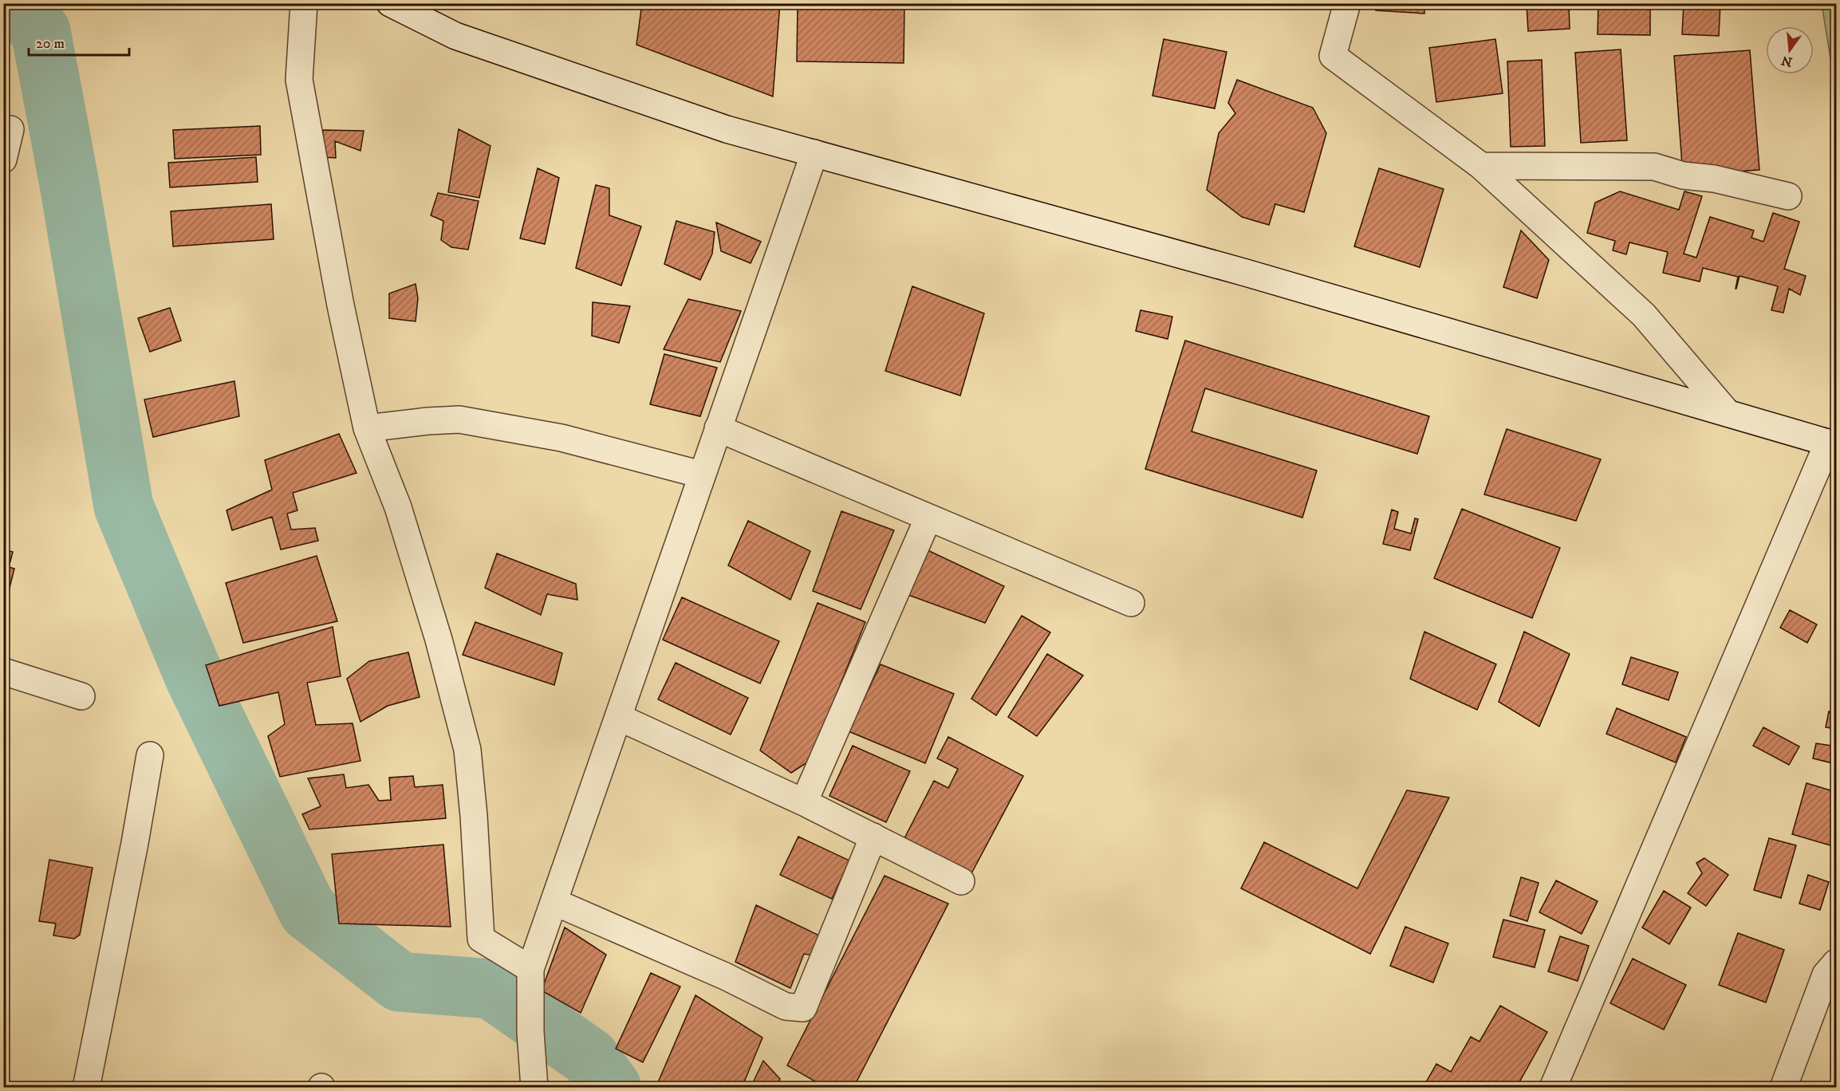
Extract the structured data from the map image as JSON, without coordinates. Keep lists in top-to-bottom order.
{
  "scale_bar": "20 m",
  "north": "bottom"
}
